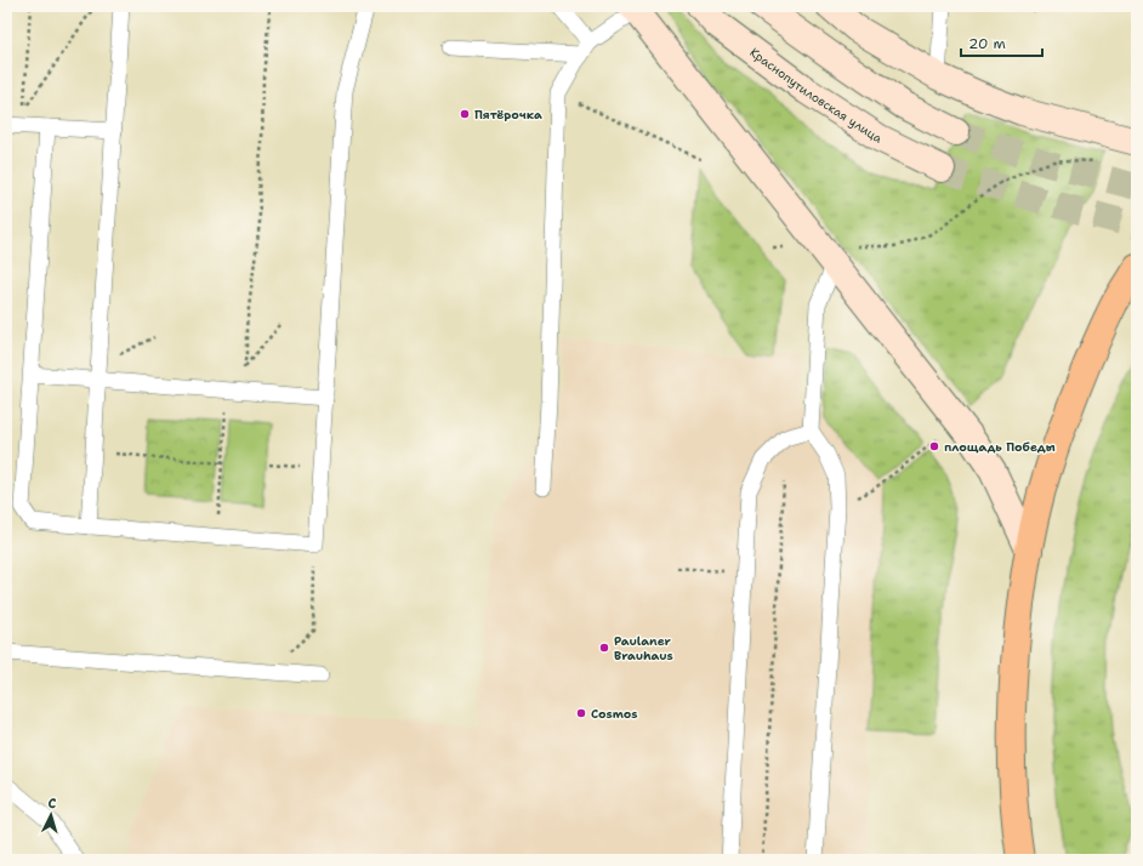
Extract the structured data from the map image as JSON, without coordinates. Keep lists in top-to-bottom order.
{
  "streets": {
    "main road": ["Краснопутиловская улица"]
  },
  "places": [
    "Пятёрочка",
    "площадь Победы",
    "Paulaner Brauhaus",
    "Cosmos"
  ],
  "scale_bar": "20 m",
  "north": "top"
}
